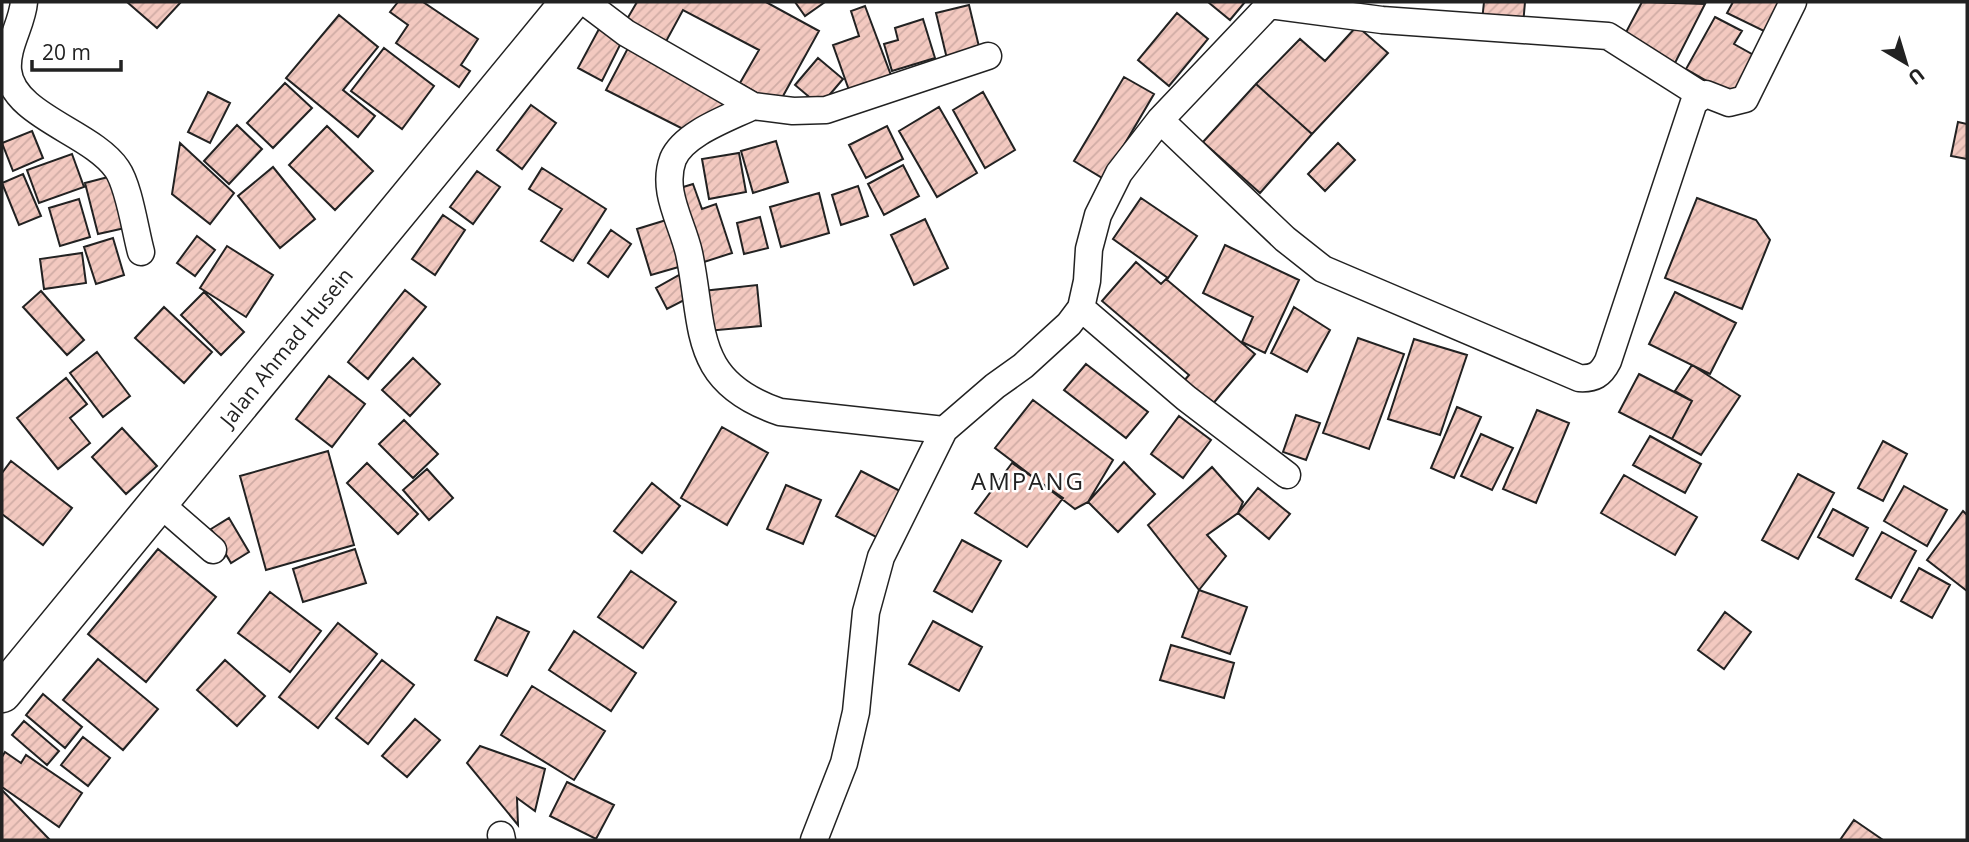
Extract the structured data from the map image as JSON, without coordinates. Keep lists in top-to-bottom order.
{
  "streets": {
    "main road": ["Jalan Ahmad Husein"]
  },
  "districts": ["AMPANG"],
  "scale_bar": "20 m",
  "north": "bottom right"
}
